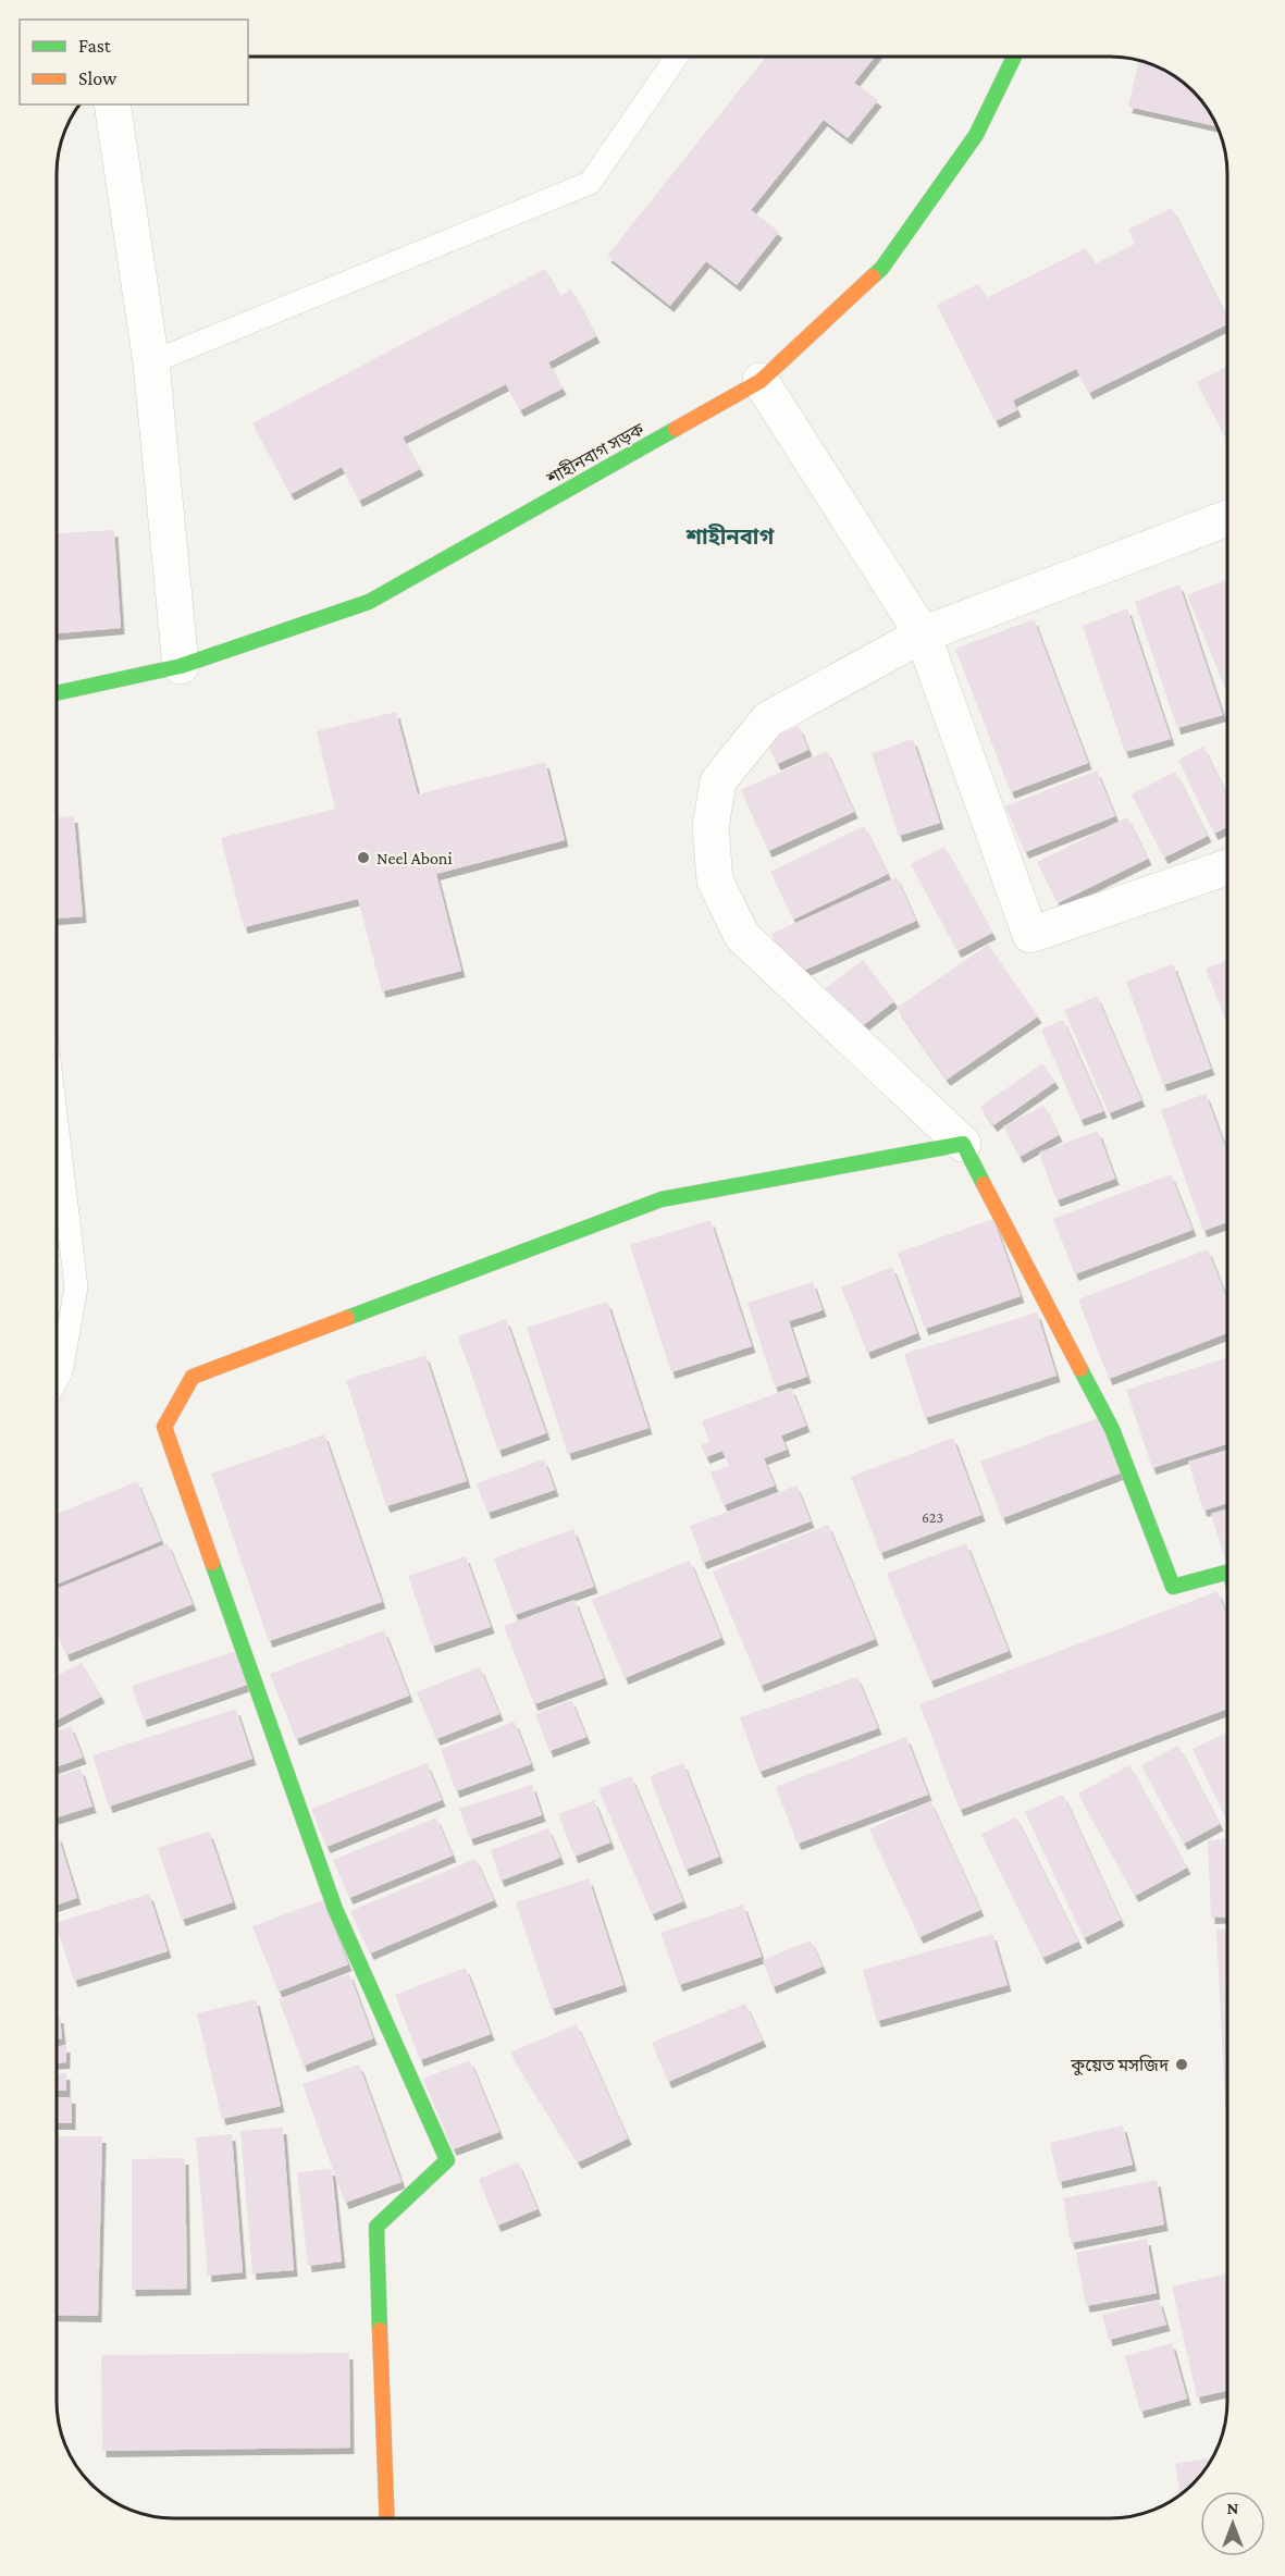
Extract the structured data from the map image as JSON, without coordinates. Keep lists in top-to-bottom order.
{
  "streets": {
    "street": ["শাহীনবাগ সড়ক"]
  },
  "districts": ["শাহীনবাগ"],
  "places": ["Neel Aboni", "কুয়েত মসজিদ"],
  "house_numbers": ["623"],
  "legend": ["Fast", "Slow"],
  "north": "top"
}
